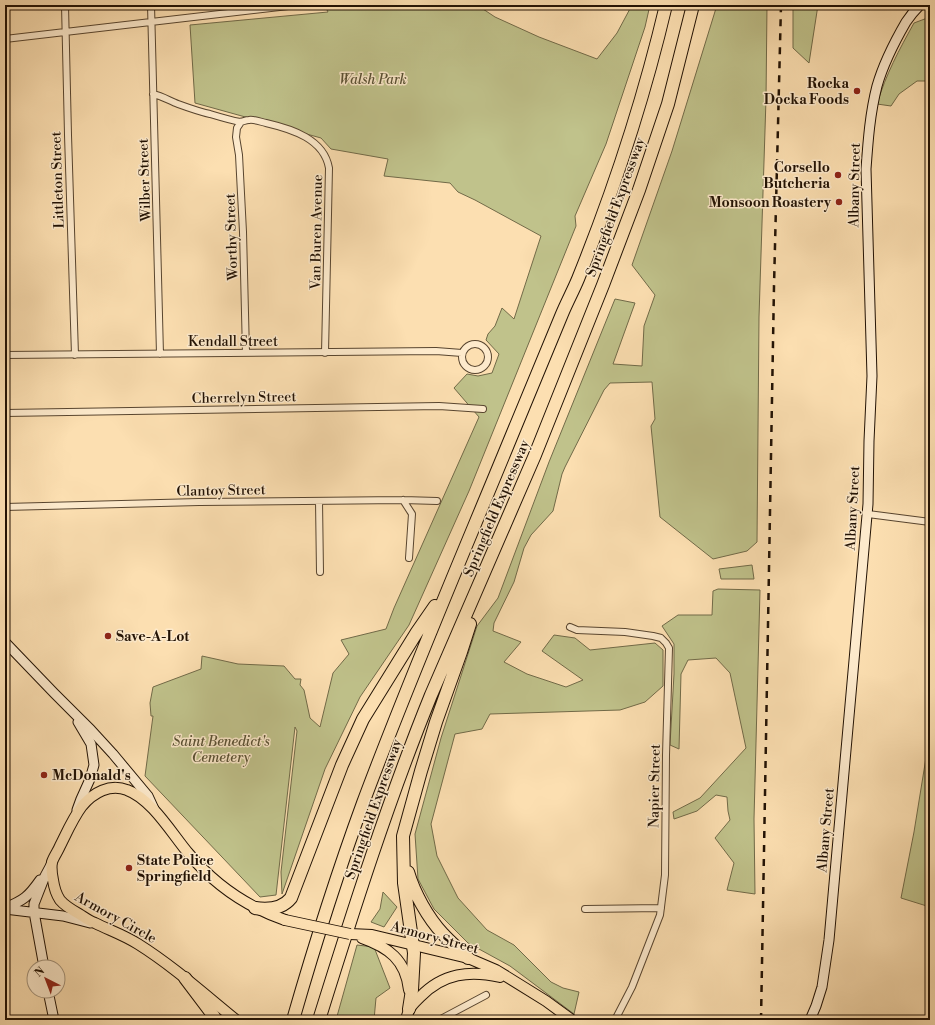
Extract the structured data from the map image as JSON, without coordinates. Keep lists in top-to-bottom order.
{
  "streets": {
    "highway": ["Springfield Expressway"],
    "main road": ["Albany Street", "Armory Circle", "Armory Street"],
    "street": [
      "Littleton Street",
      "Wilber Street",
      "Van Buren Avenue",
      "Worthy Street",
      "Kendall Street",
      "Cherrelyn Street",
      "Clantoy Street",
      "Napier Street"
    ]
  },
  "crossings": [
    ["Littleton Street", "Kendall Street"],
    ["Wilber Street", "Van Buren Avenue"],
    ["Wilber Street", "Kendall Street"],
    ["Van Buren Avenue", "Worthy Street"],
    ["Van Buren Avenue", "Kendall Street"],
    ["Worthy Street", "Kendall Street"],
    ["Armory Circle", "Armory Street"]
  ],
  "parks": ["Walsh Park", "Saint Benedict's Cemetery"],
  "places": [
    "Rocka Docka Foods",
    "Corsello Butcheria",
    "Monsoon Roastery",
    "Save-A-Lot",
    "McDonald's",
    "State Police Springfield"
  ],
  "north": "top left"
}
